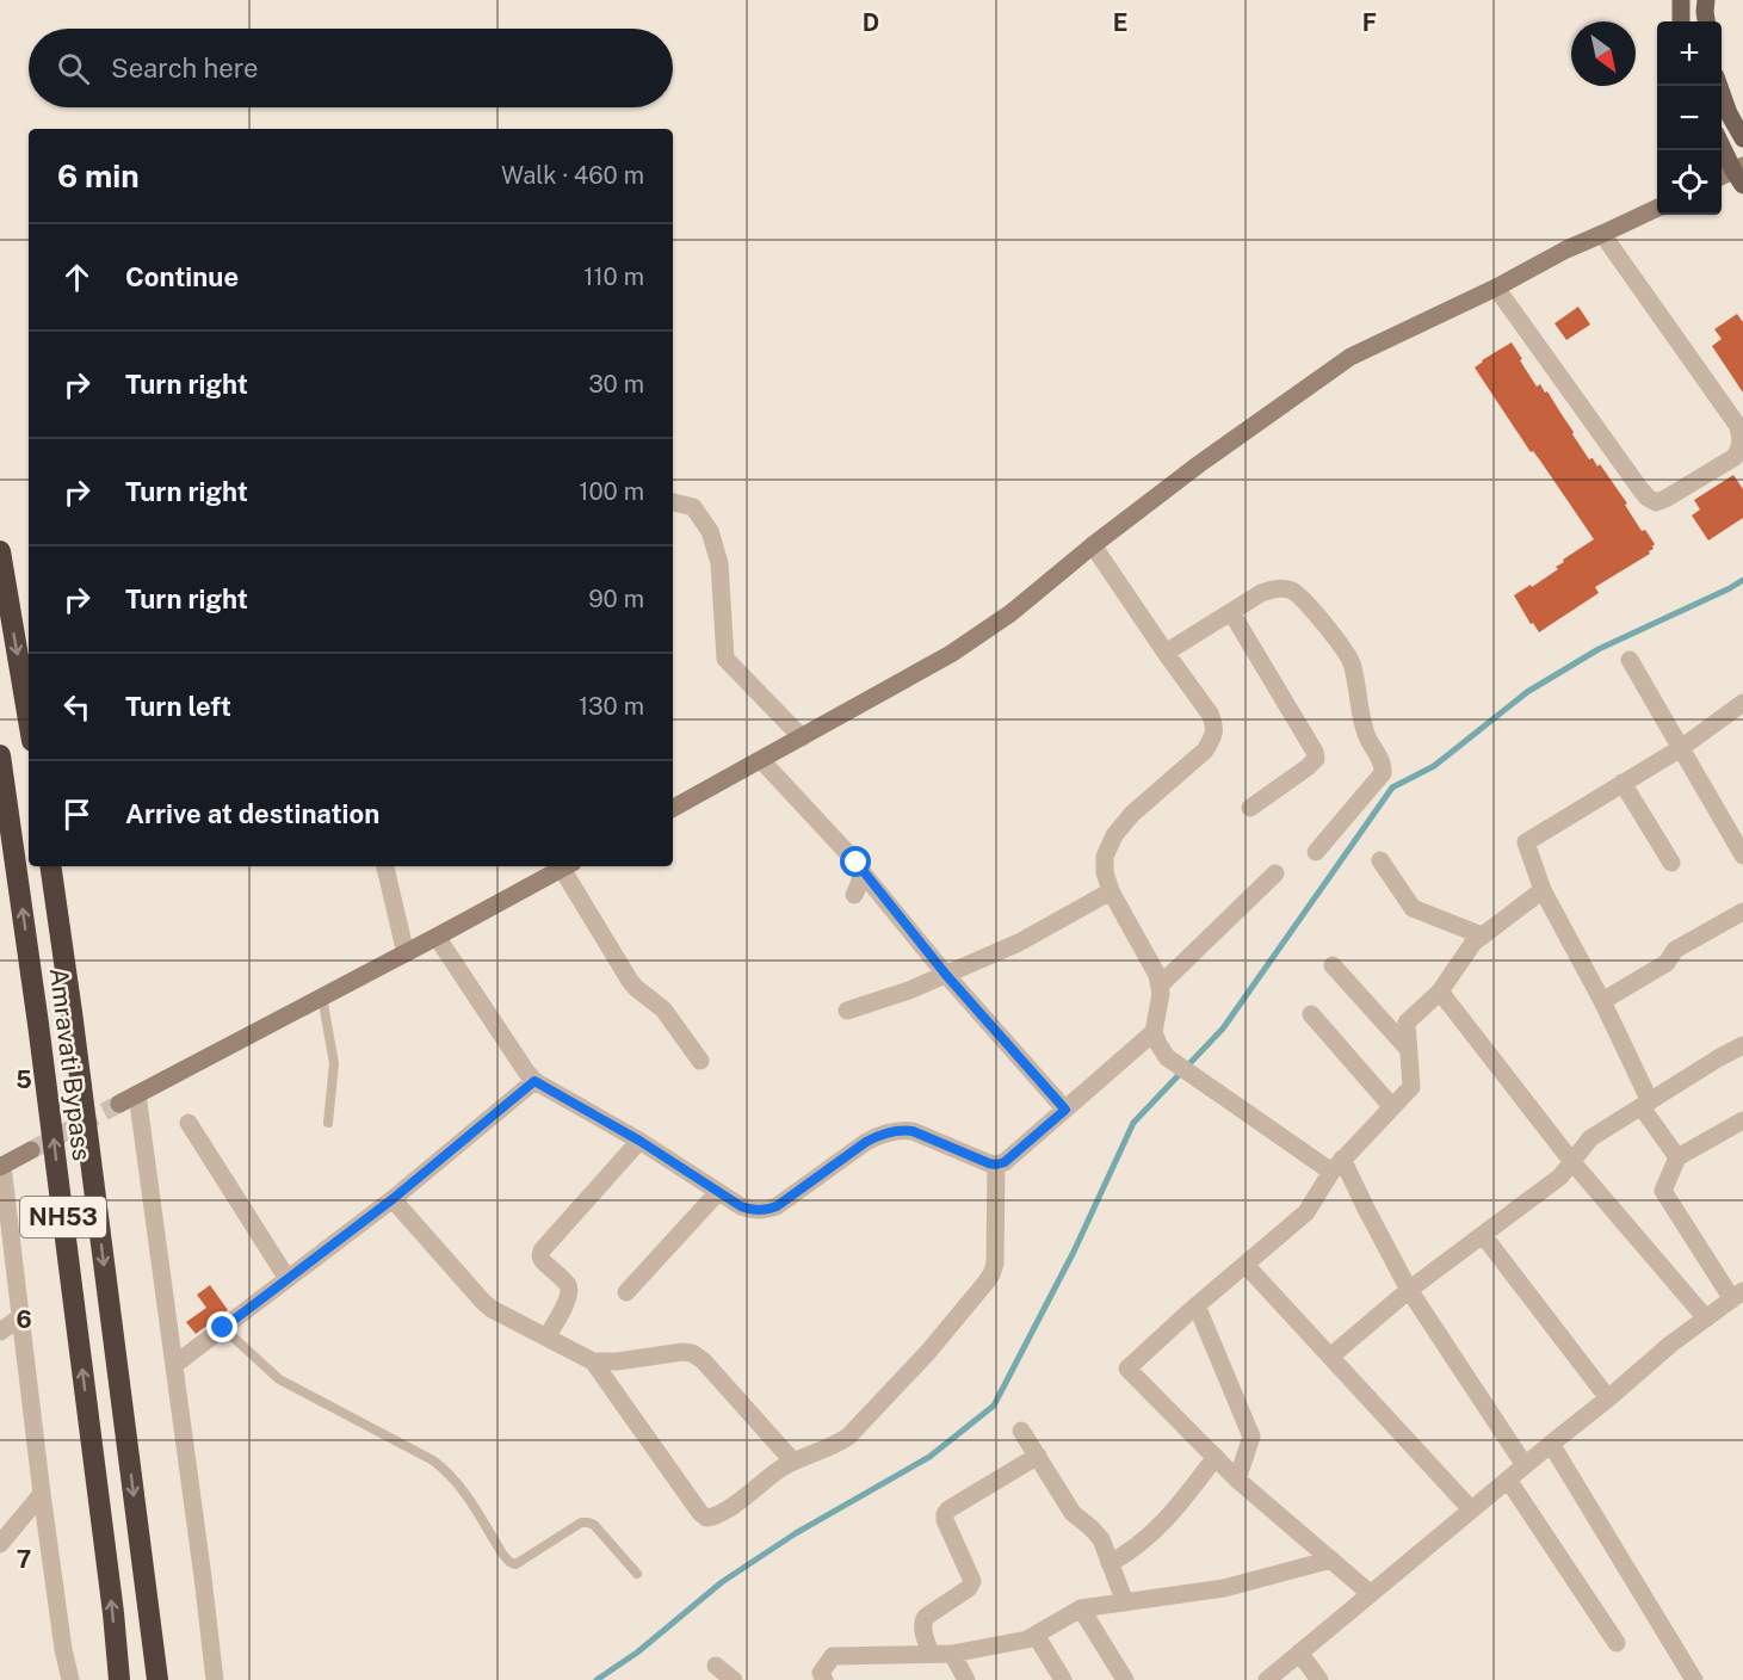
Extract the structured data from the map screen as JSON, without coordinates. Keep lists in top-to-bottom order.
{
  "streets": {
    "highway": ["Amravati Bypass", "NH53"]
  },
  "north": "bottom right",
  "page": {
    "map_buttons": ["+", "−"],
    "search": "Search here",
    "heading": ["6 min", "Walk · 460 m"],
    "list": [
      ["Continue", "110 m"],
      ["Turn right", "30 m"],
      ["Turn right", "100 m"],
      ["Turn right", "90 m"],
      ["Turn left", "130 m"],
      "Arrive at destination"
    ]
  },
  "grid": {
    "columns": ["D", "E", "F"],
    "rows": ["5", "6", "7"]
  }
}
